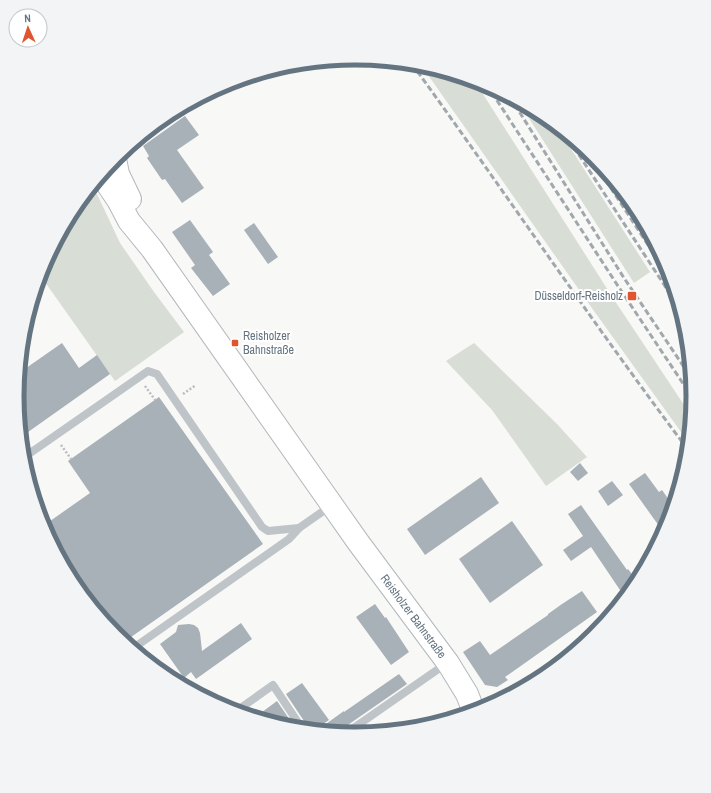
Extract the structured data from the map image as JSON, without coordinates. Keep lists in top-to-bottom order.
{
  "streets": {
    "street": ["Reisholzer Bahnstraße"]
  },
  "places": {
    "transit": ["Düsseldorf-Reisholz", "Reisholzer Bahnstraße"]
  },
  "north": "top"
}
